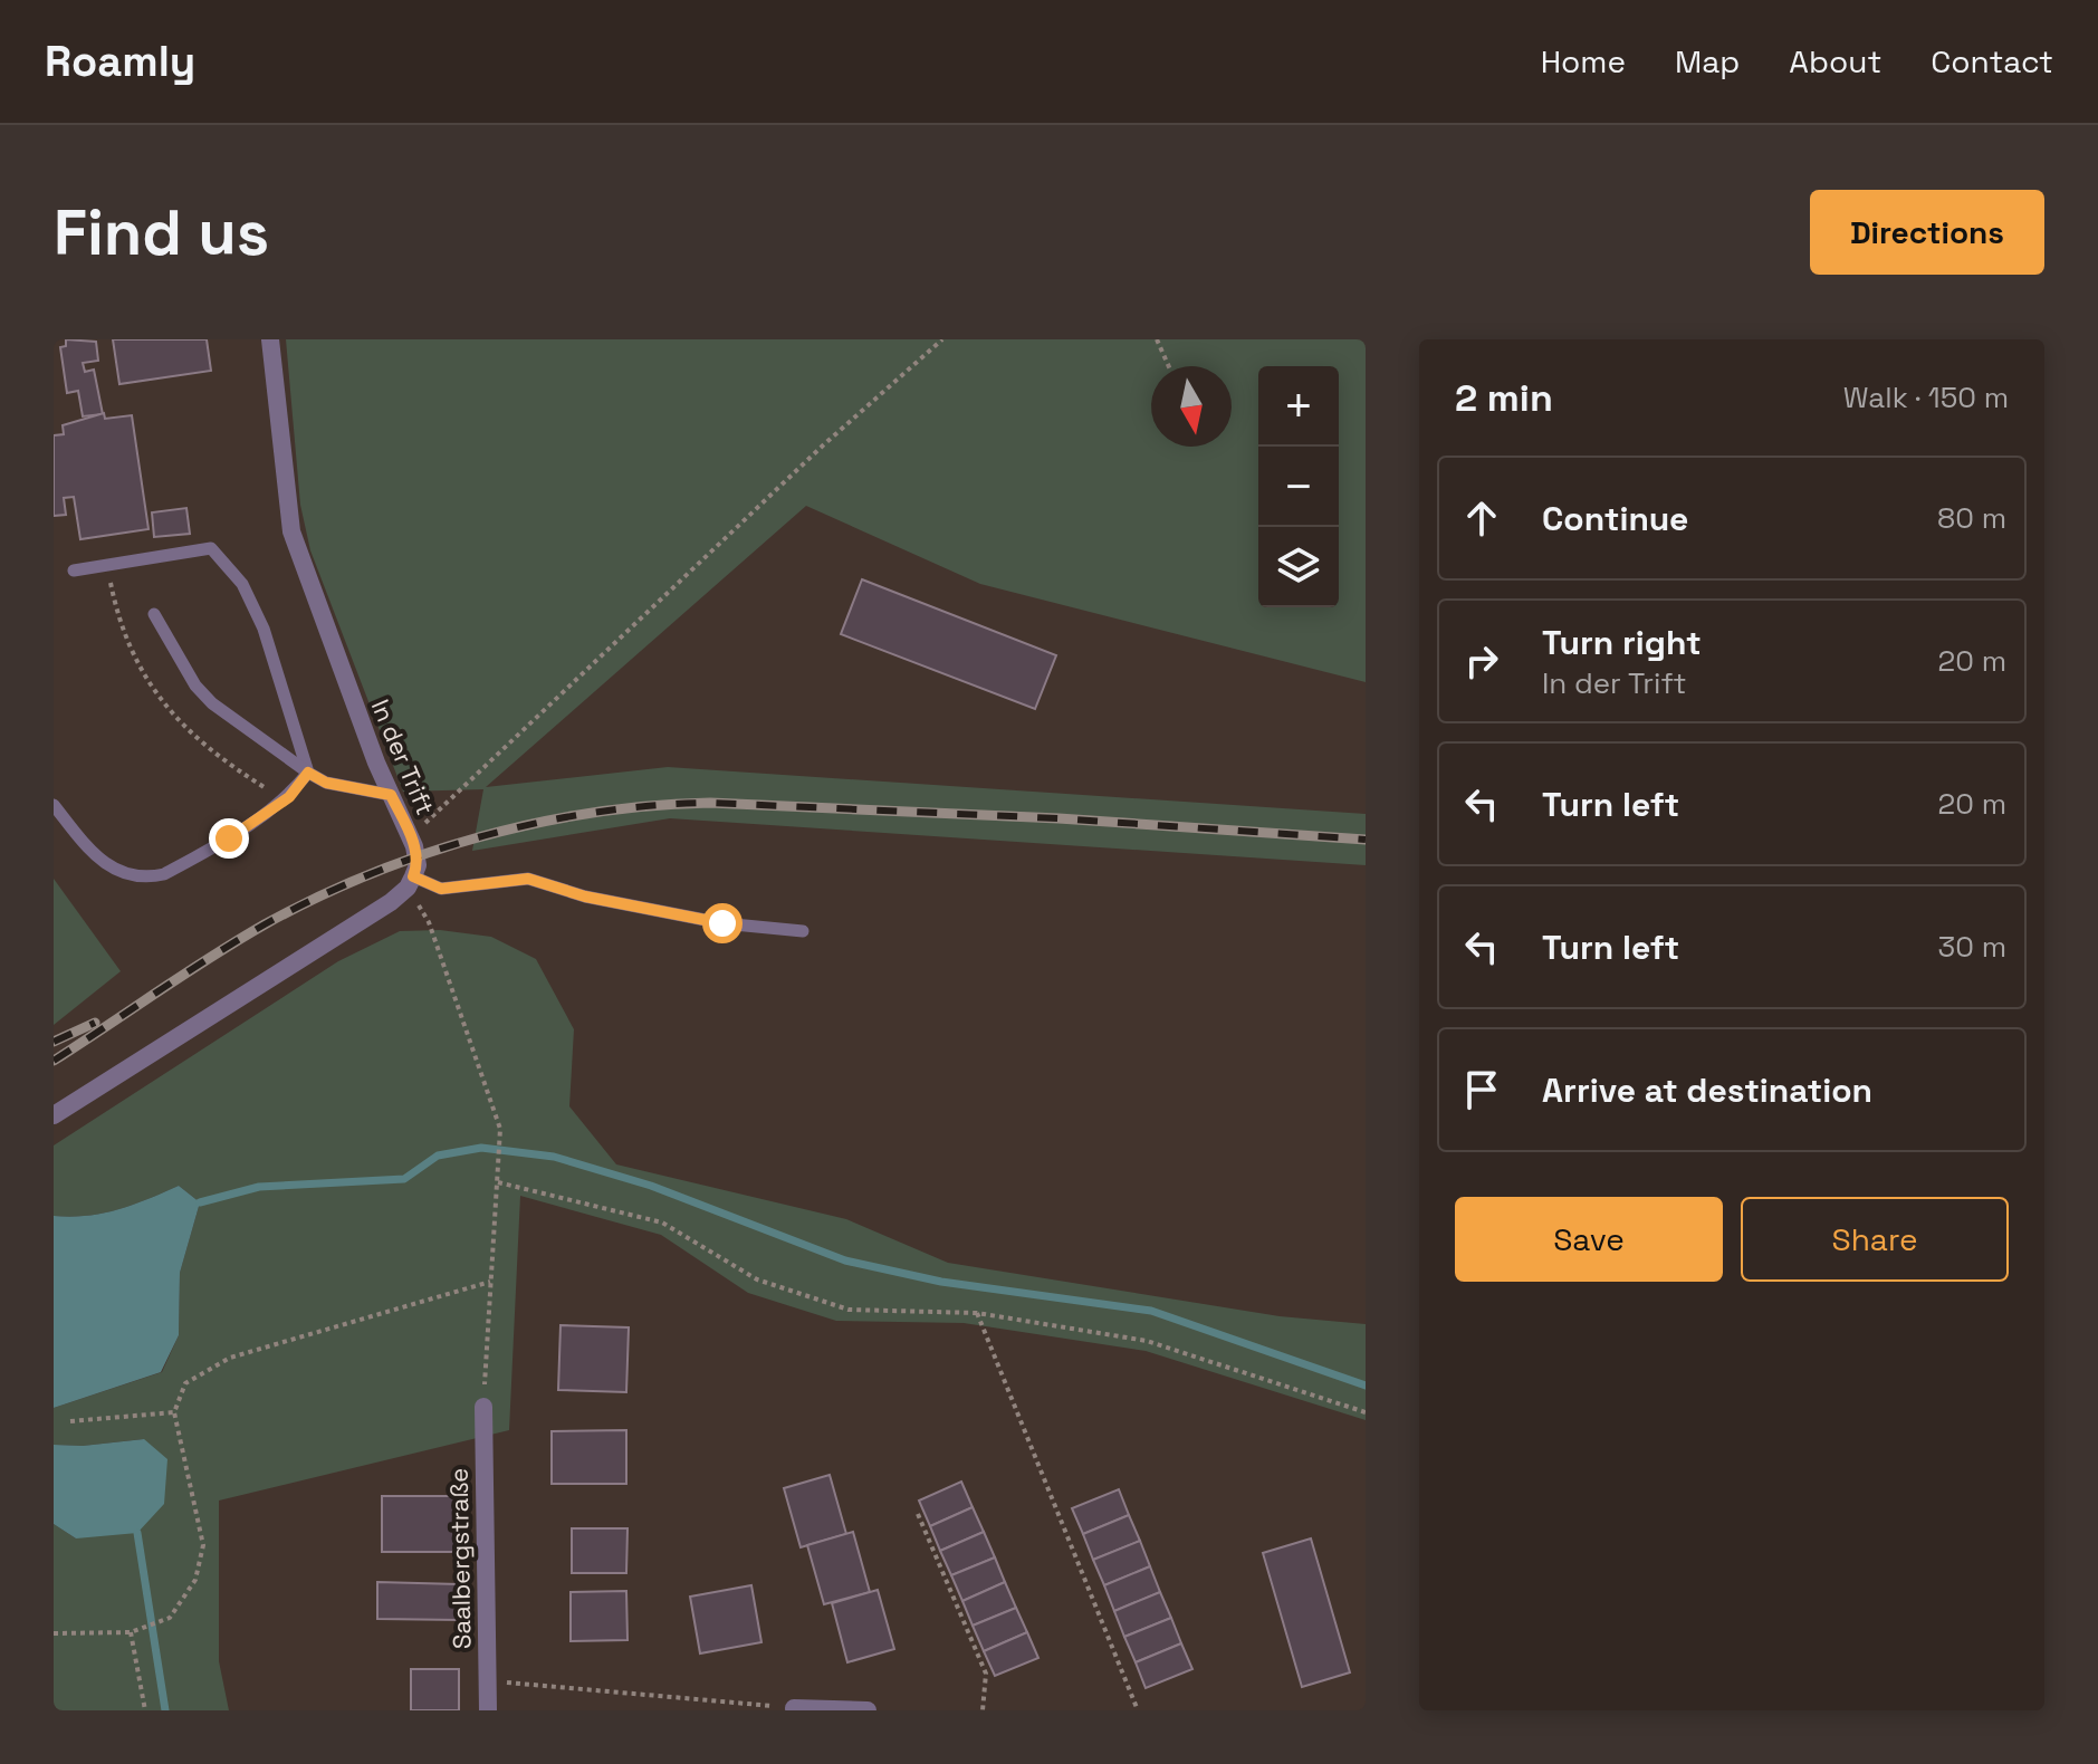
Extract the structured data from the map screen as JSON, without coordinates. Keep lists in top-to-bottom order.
{
  "streets": {
    "street": ["In der Trift", "Saalbergstraße"]
  },
  "north": "bottom",
  "page": {
    "header": "Roamly",
    "nav": [
      "Home",
      "Map",
      "About",
      "Contact"
    ],
    "buttons": [
      "Directions",
      ["Save", "Share"]
    ],
    "title": "Find us",
    "heading": ["2 min", "Walk · 150 m"],
    "map_buttons": ["+", "−"],
    "list": [
      ["Continue", "80 m"],
      ["Turn right", "In der Trift", "20 m"],
      ["Turn left", "20 m"],
      ["Turn left", "30 m"],
      "Arrive at destination"
    ]
  }
}
